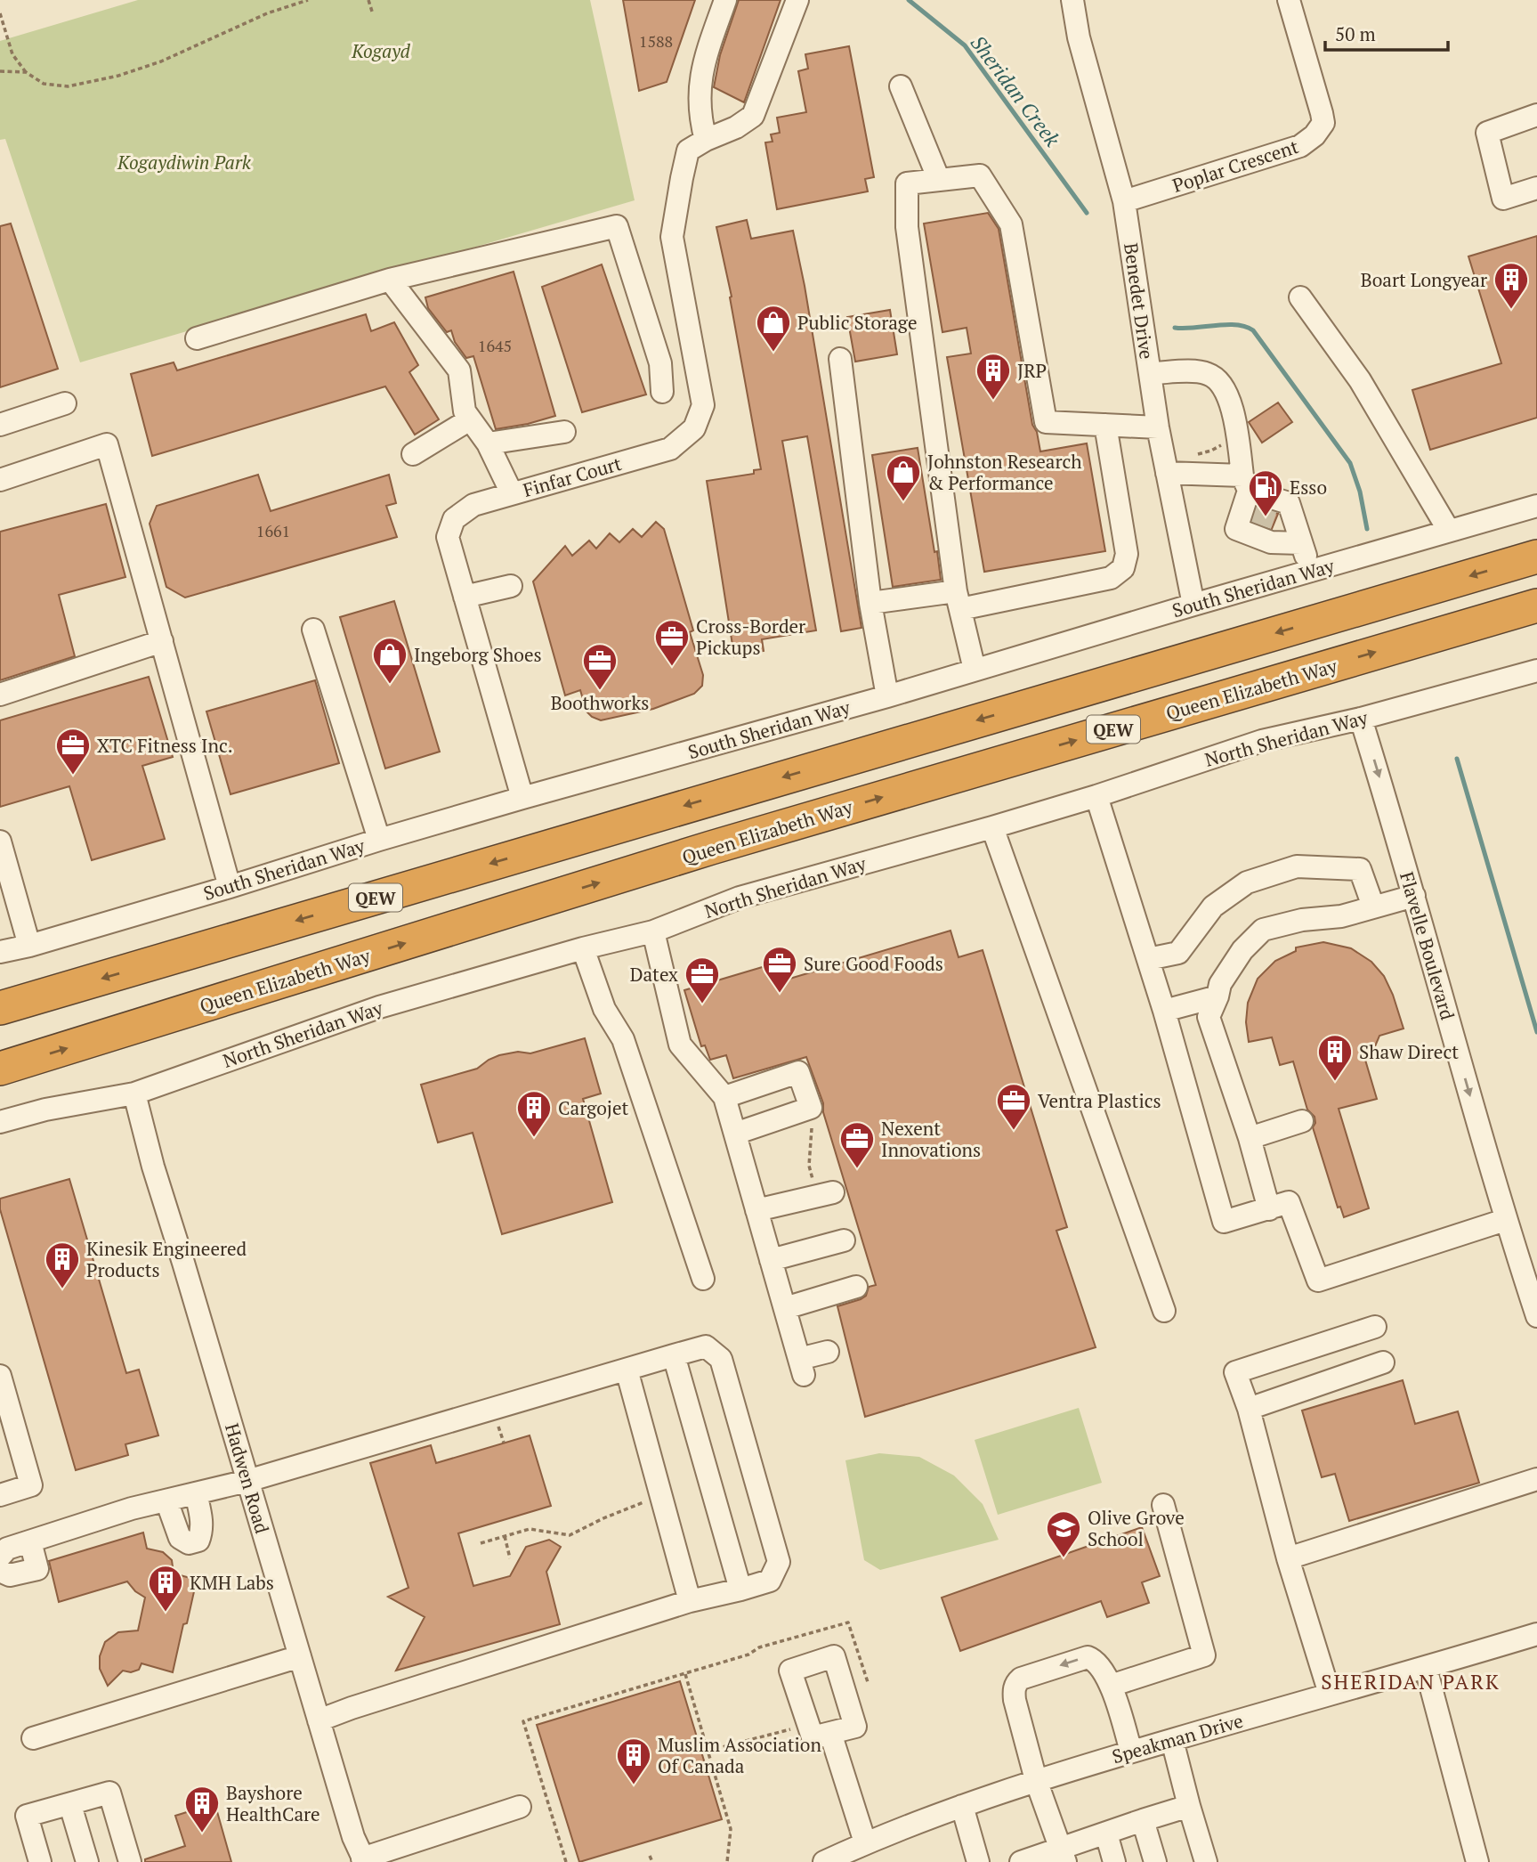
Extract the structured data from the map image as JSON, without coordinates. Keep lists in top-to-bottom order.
{
  "streets": {
    "highway": ["Queen Elizabeth Way", "QEW"],
    "street": [
      "Poplar Crescent",
      "Benedet Drive",
      "Finfar Court",
      "South Sheridan Way",
      "North Sheridan Way",
      "Flavelle Boulevard",
      "Hadwen Road",
      "Speakman Drive"
    ]
  },
  "crossings": [
    ["Poplar Crescent", "Benedet Drive"],
    ["Benedet Drive", "South Sheridan Way"],
    ["Finfar Court", "South Sheridan Way"],
    ["North Sheridan Way", "Flavelle Boulevard"],
    ["North Sheridan Way", "Hadwen Road"]
  ],
  "one_way": ["Flavelle Boulevard"],
  "districts": ["SHERIDAN PARK"],
  "water": ["Sheridan Creek"],
  "parks": ["Kogayd", "Kogaydiwin Park"],
  "places": {
    "building": [
      "Boart Longyear",
      "JRP",
      "Shaw Direct",
      "Cargojet",
      "Kinesik Engineered Products",
      "KMH Labs",
      "Muslim Association Of Canada",
      "Bayshore HealthCare"
    ],
    "shop": ["Public Storage", "Johnston Research & Performance", "Ingeborg Shoes"],
    "fuel station": ["Esso"],
    "office": [
      "Cross-Border Pickups",
      "Boothworks",
      "XTC Fitness Inc.",
      "Sure Good Foods",
      "Datex",
      "Ventra Plastics",
      "Nexent Innovations"
    ],
    "school or university": ["Olive Grove School"]
  },
  "house_numbers": ["1588", "1645", "1661"],
  "scale_bar": "50 m"
}
